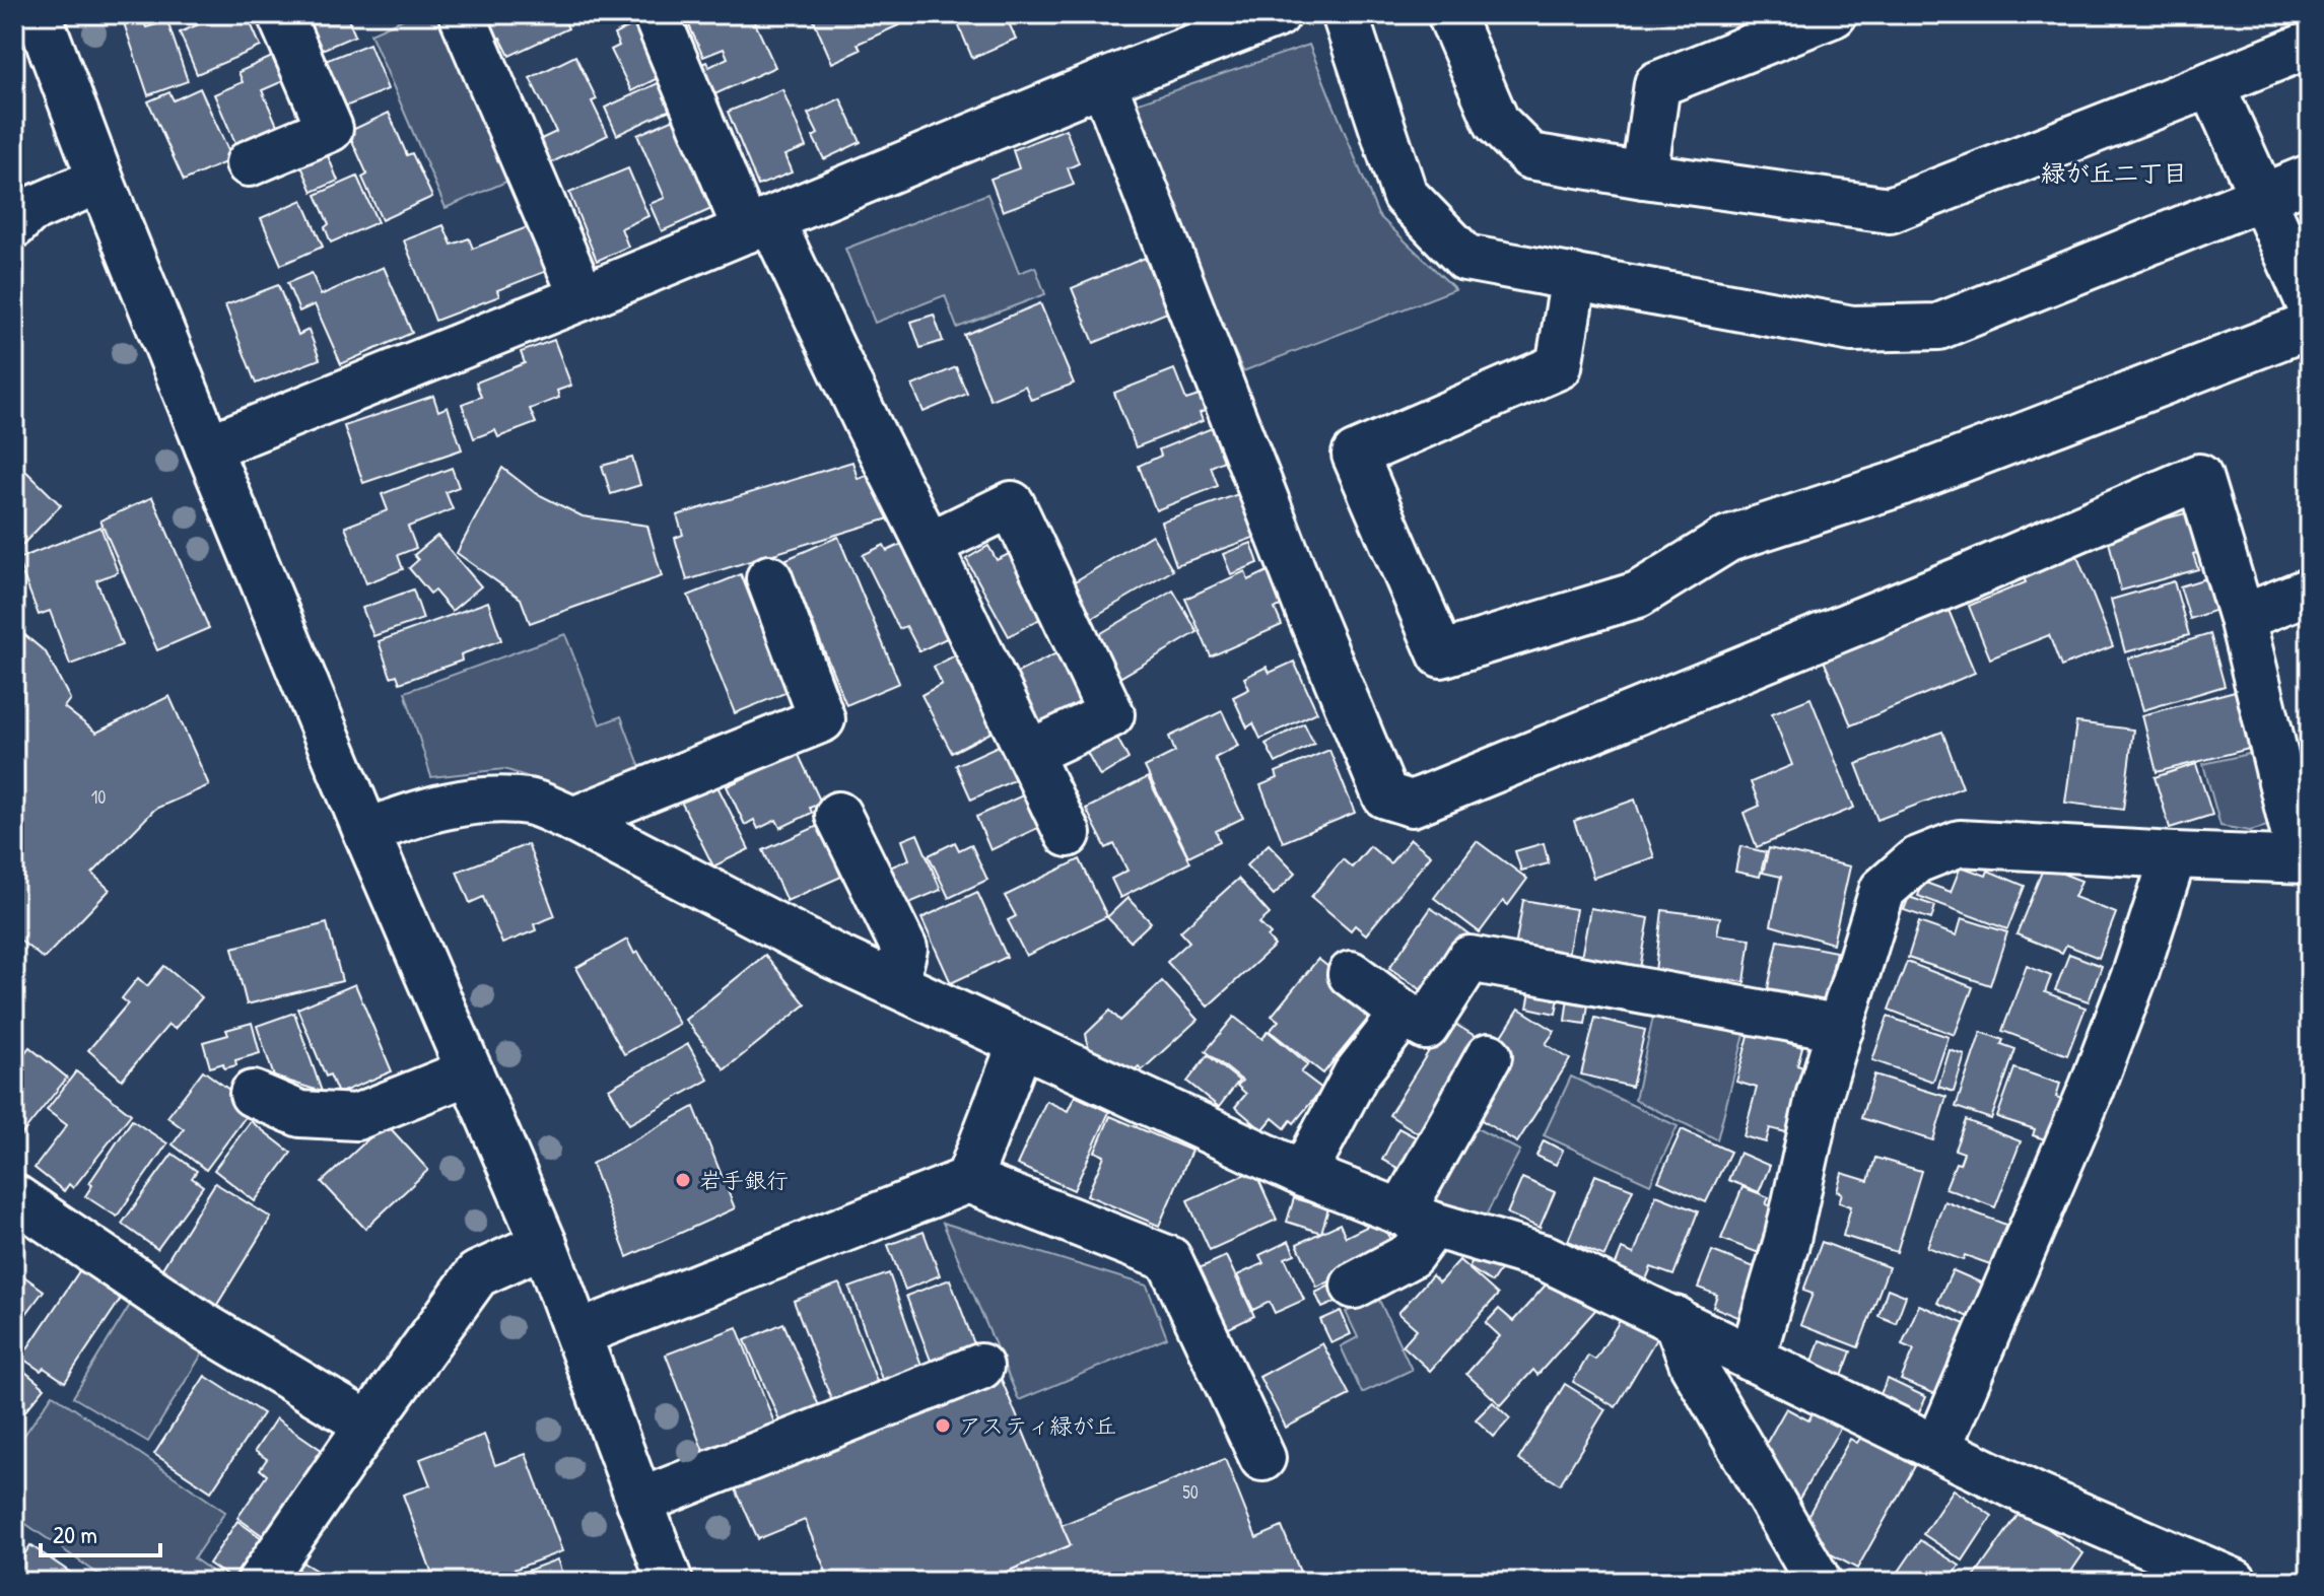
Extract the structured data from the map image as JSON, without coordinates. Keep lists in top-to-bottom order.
{
  "districts": ["緑が丘二丁目"],
  "places": ["岩手銀行", "アスティ緑が丘"],
  "house_numbers": ["10", "50"],
  "scale_bar": "20 m"
}
